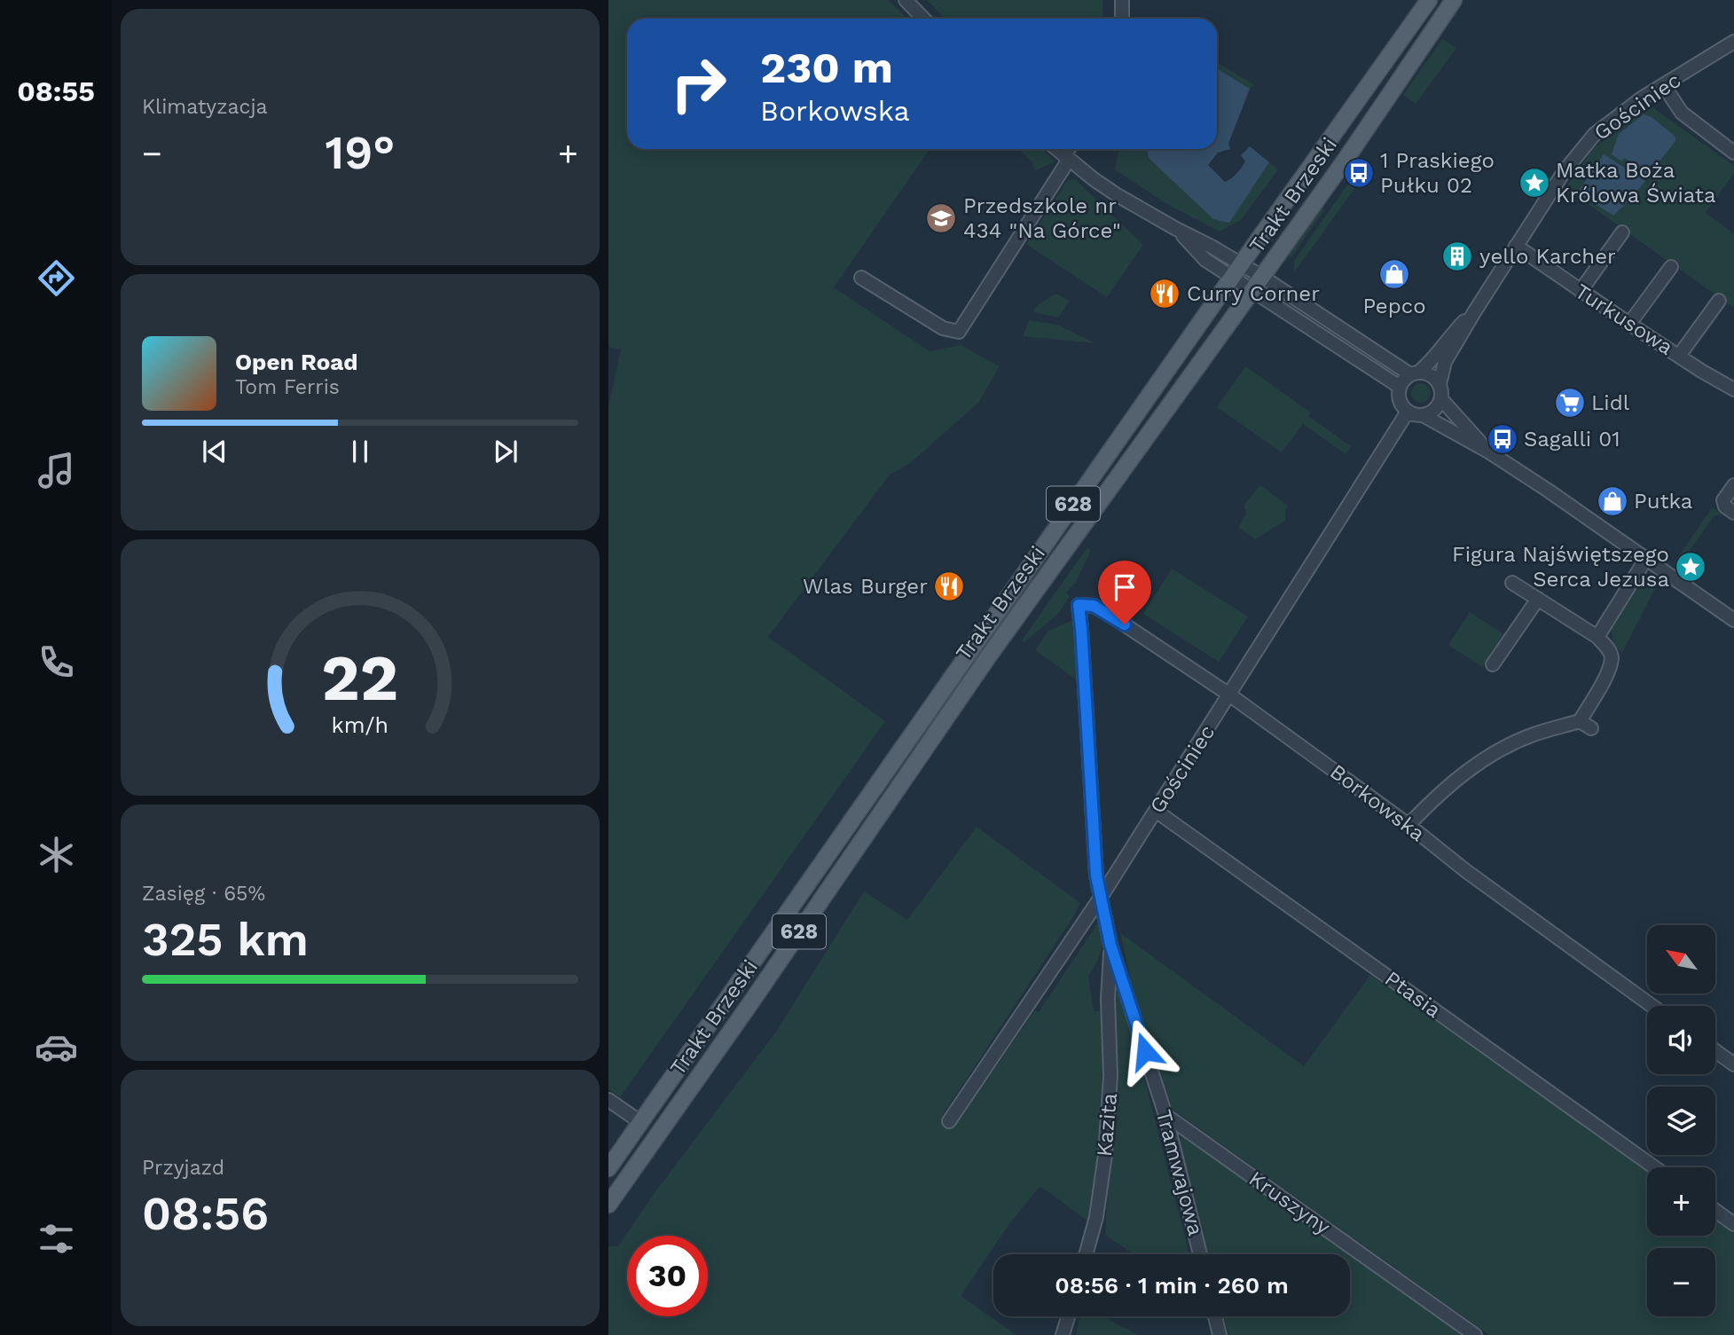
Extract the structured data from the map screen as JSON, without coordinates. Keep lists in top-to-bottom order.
{
  "streets": {
    "main road": ["Trakt Brzeski", "628"],
    "street": [
      "Gościniec",
      "Turkusowa",
      "Borkowska",
      "Ptasia",
      "Kazita",
      "Tramwajowa",
      "Kruszyny"
    ]
  },
  "crossings": [
    ["Gościniec", "Turkusowa"],
    ["Gościniec", "Borkowska"],
    ["Gościniec", "Ptasia"],
    ["Gościniec", "Tramwajowa"],
    ["Borkowska", "Tramwajowa"],
    ["Kazita", "Tramwajowa"],
    ["Tramwajowa", "Kruszyny"]
  ],
  "places": {
    "bus stop": ["1 Praskiego Pułku 02", "Sagalli 01"],
    "place": ["Matka Boża Królowa Świata", "Figura Najświętszego Serca Jezusa"],
    "school or university": ["Przedszkole nr 434 \"Na Górce\""],
    "building": ["yello Karcher"],
    "shop": ["Pepco", "Putka"],
    "restaurant": ["Curry Corner", "Wlas Burger"],
    "supermarket": ["Lidl"]
  },
  "north": "top left",
  "page": {
    "tabs": "08:55",
    "tile": [
      "Klimatyzacja",
      ["Zasięg · 65%", "325 km"],
      ["Przyjazd", "08:56"]
    ],
    "turn": ["230 m", "Borkowska"],
    "heat": ["−", "19°", "+"],
    "song": ["Open Road", "Tom Ferris"],
    "map_buttons": ["+", "−"],
    "limit": "30",
    "trip": "08:56 · 1 min · 260 m",
    "gauge": ["22", "km/h"]
  }
}
